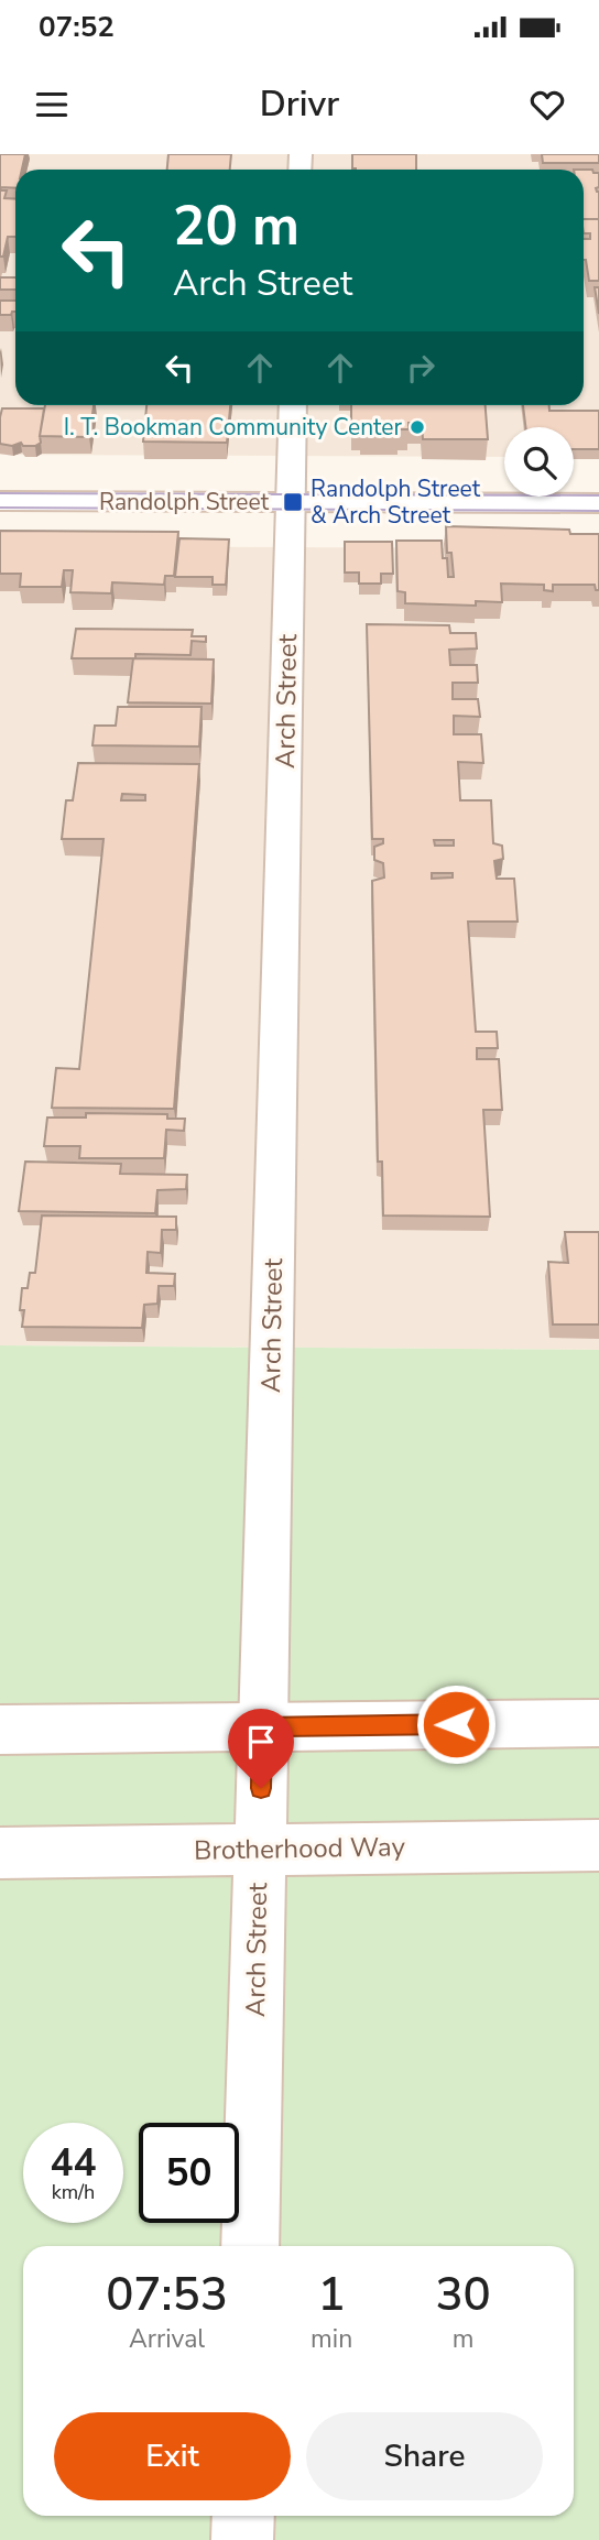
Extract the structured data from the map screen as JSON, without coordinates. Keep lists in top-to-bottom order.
{
  "streets": {
    "street": ["Randolph Street", "Arch Street", "Brotherhood Way"]
  },
  "crossings": [
    ["Randolph Street", "Arch Street"],
    ["Arch Street", "Brotherhood Way"]
  ],
  "places": {
    "other": ["I. T. Bookman Community Center"],
    "transit": ["Randolph Street & Arch Street"]
  },
  "page": {
    "status": "07:52",
    "header": "Drivr",
    "turn": ["20 m", "Arch Street"],
    "speed": "44 km/h",
    "limit": "50",
    "eta": [
      "07:53",
      "Arrival",
      "1",
      "min",
      "30",
      "m"
    ],
    "buttons": ["Exit", "Share"]
  }
}
